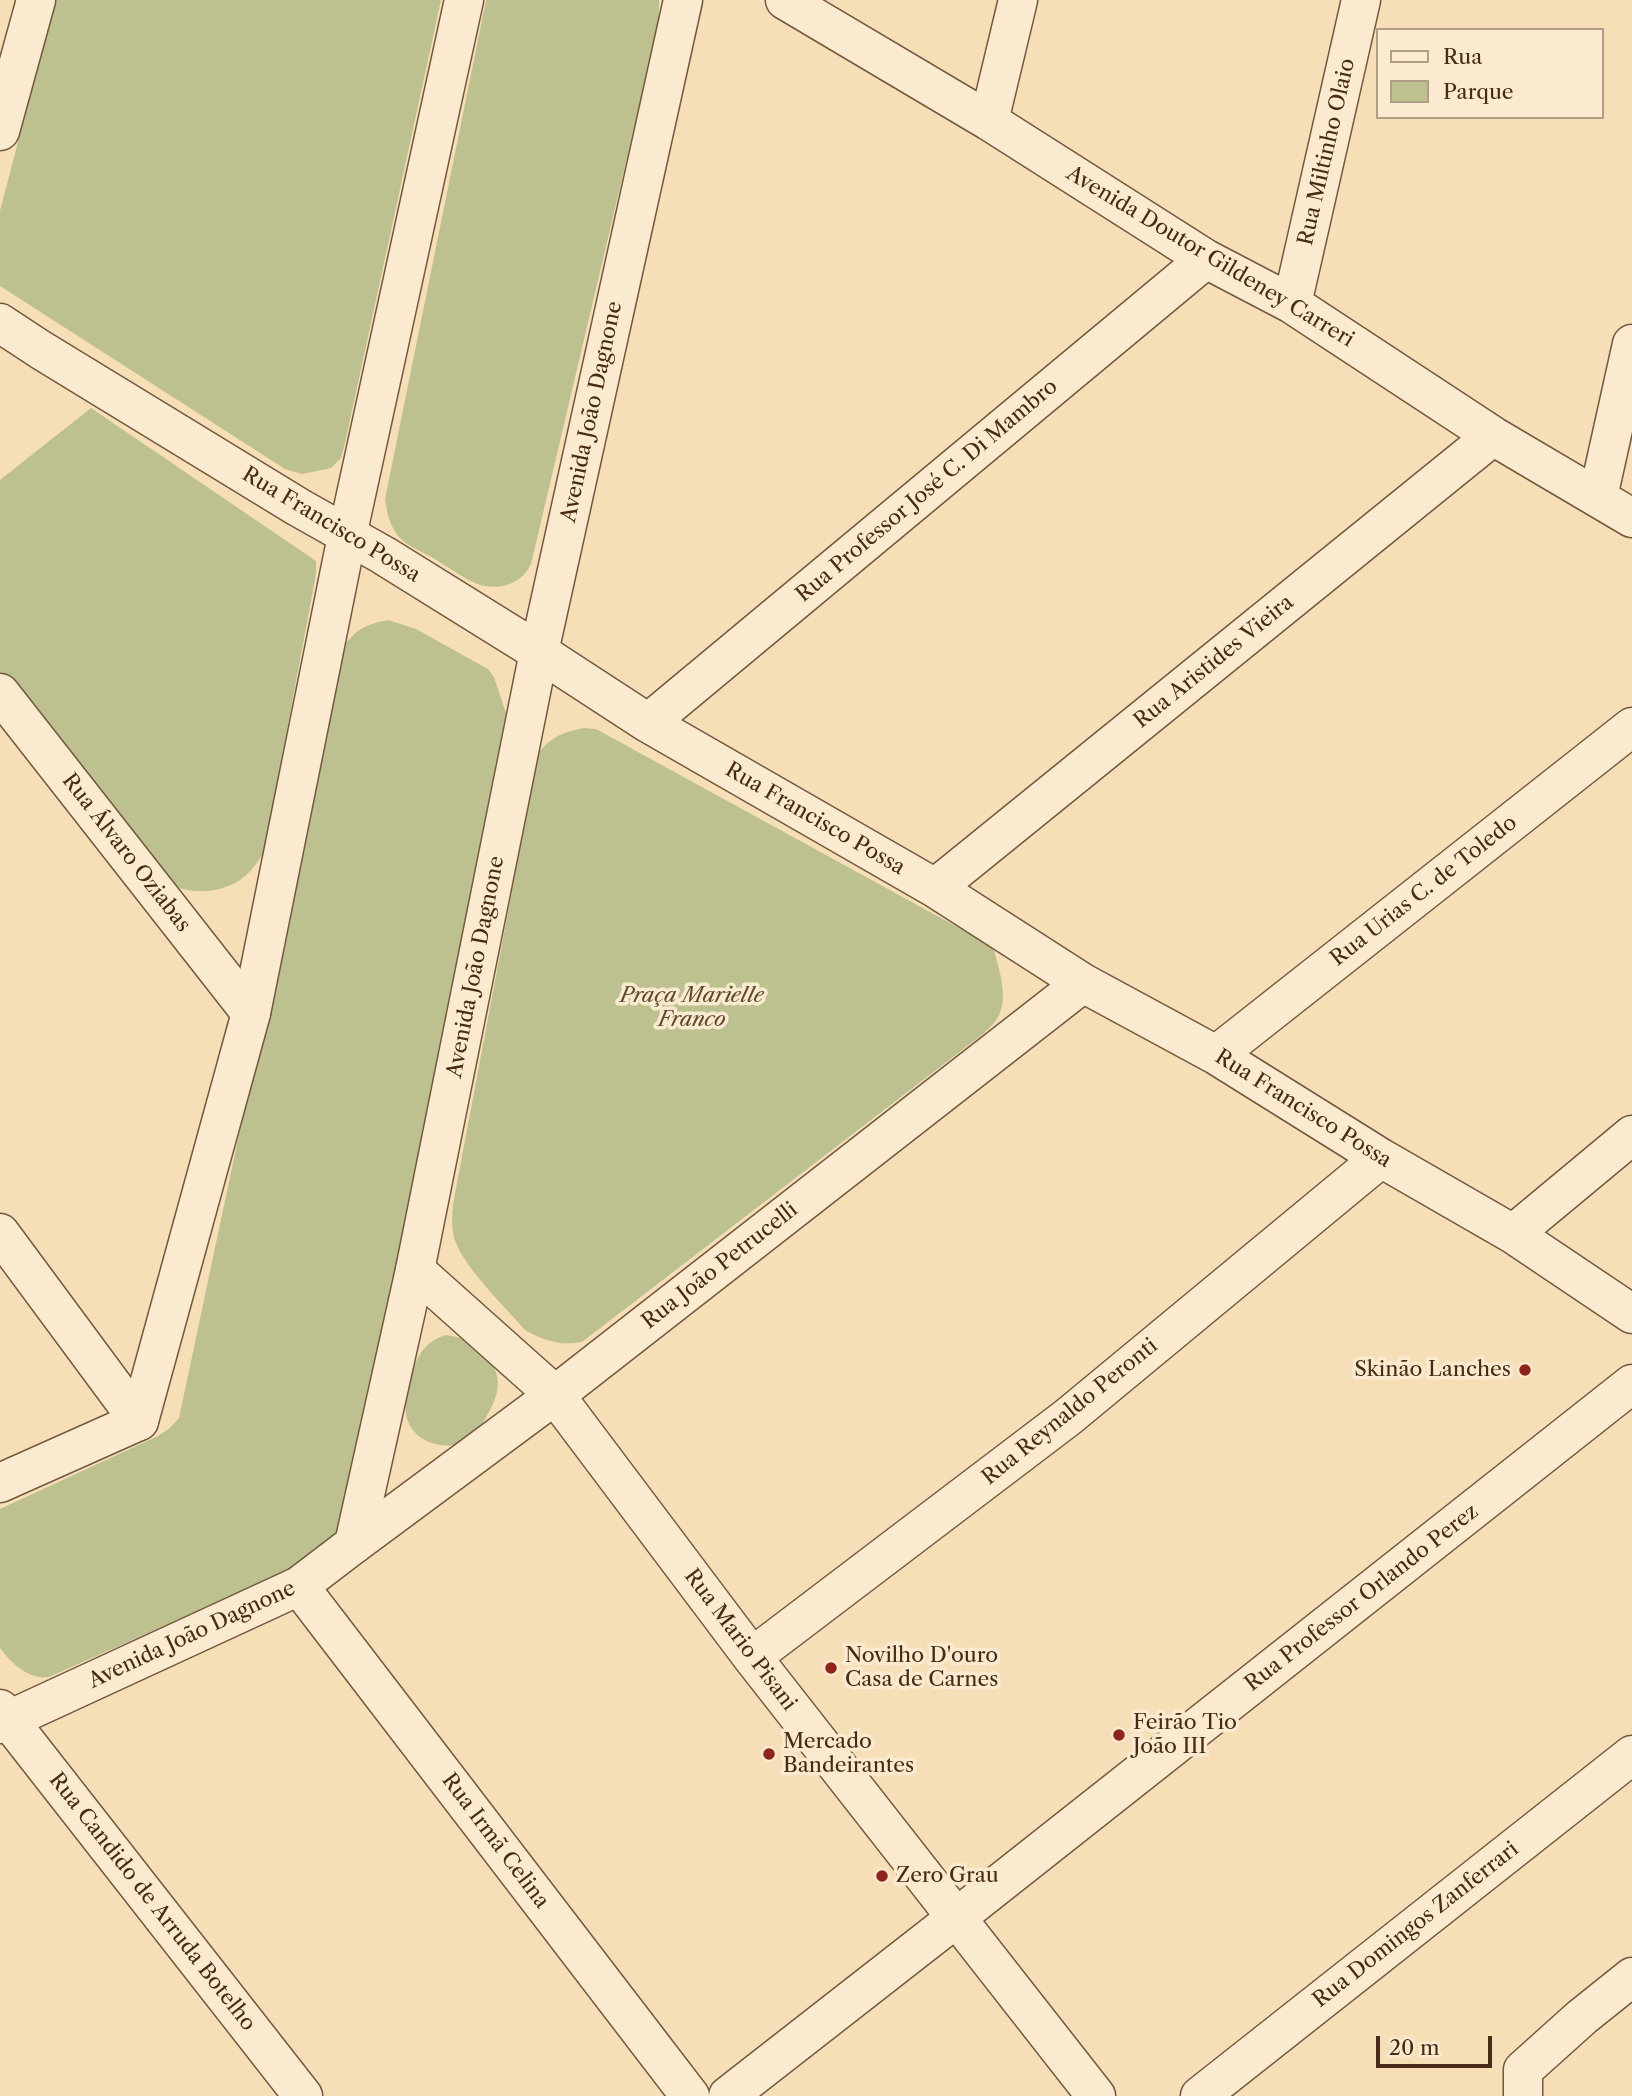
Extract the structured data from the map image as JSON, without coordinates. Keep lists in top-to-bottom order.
{
  "streets": {
    "street": [
      "Rua Miltinho Olaio",
      "Avenida Doutor Gildeney Carreri",
      "Avenida João Dagnone",
      "Rua Professor José C. Di Mambro",
      "Rua Francisco Possa",
      "Rua Aristides Vieira",
      "Rua Álvaro Oziabas",
      "Rua Urias C. de Toledo",
      "Rua João Petrucelli",
      "Rua Reynaldo Peronti",
      "Rua Professor Orlando Perez",
      "Rua Mario Pisani",
      "Rua Irmã Celina",
      "Rua Candido de Arruda Botelho",
      "Rua Domingos Zanferrari"
    ]
  },
  "crossings": [
    ["Rua Miltinho Olaio", "Avenida Doutor Gildeney Carreri"],
    ["Avenida Doutor Gildeney Carreri", "Rua Professor José C. Di Mambro"],
    ["Avenida Doutor Gildeney Carreri", "Rua Aristides Vieira"],
    ["Avenida João Dagnone", "Rua Francisco Possa"],
    ["Avenida João Dagnone", "Rua João Petrucelli"],
    ["Avenida João Dagnone", "Rua Mario Pisani"],
    ["Avenida João Dagnone", "Rua Irmã Celina"],
    ["Avenida João Dagnone", "Rua Candido de Arruda Botelho"],
    ["Rua Professor José C. Di Mambro", "Rua Francisco Possa"],
    ["Rua Francisco Possa", "Rua Aristides Vieira"],
    ["Rua Francisco Possa", "Rua Urias C. de Toledo"],
    ["Rua Francisco Possa", "Rua João Petrucelli"],
    ["Rua Francisco Possa", "Rua Reynaldo Peronti"],
    ["Rua João Petrucelli", "Rua Mario Pisani"],
    ["Rua Reynaldo Peronti", "Rua Mario Pisani"],
    ["Rua Professor Orlando Perez", "Rua Mario Pisani"]
  ],
  "parks": ["Praça Marielle Franco"],
  "places": [
    "Skinão Lanches",
    "Novilho D'ouro Casa de Carnes",
    "Feirão Tio João III",
    "Mercado Bandeirantes",
    "Zero Grau"
  ],
  "legend": ["Rua", "Parque"],
  "scale_bar": "20 m"
}
